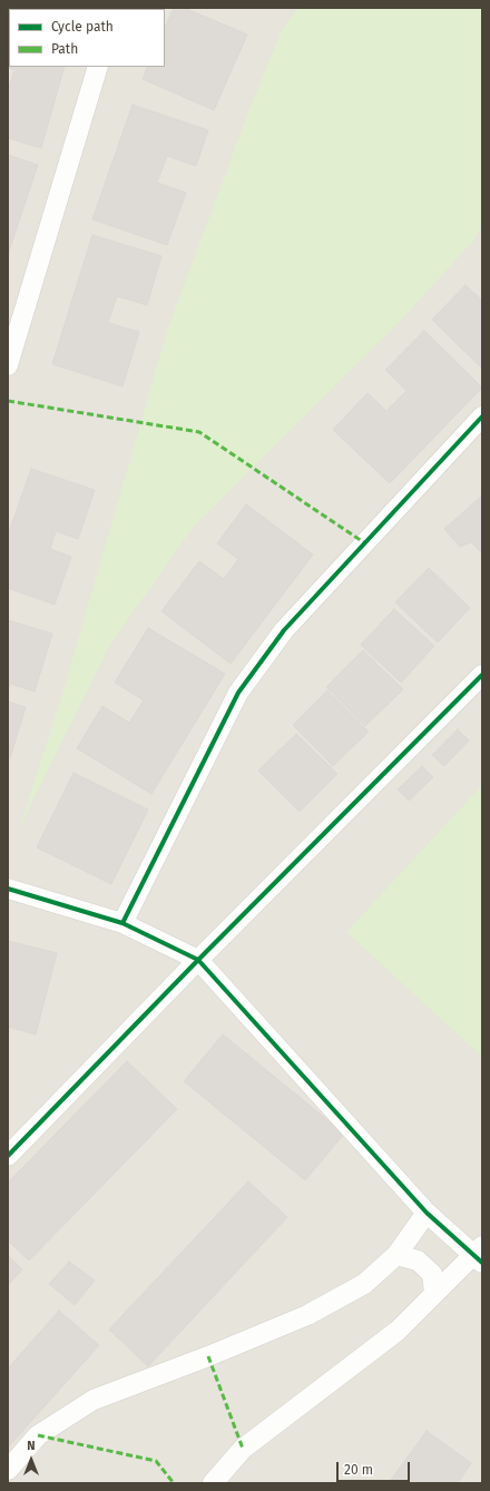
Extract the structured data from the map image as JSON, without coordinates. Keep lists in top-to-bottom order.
{
  "legend": ["Cycle path", "Path"],
  "scale_bar": "20 m",
  "north": "top"
}
